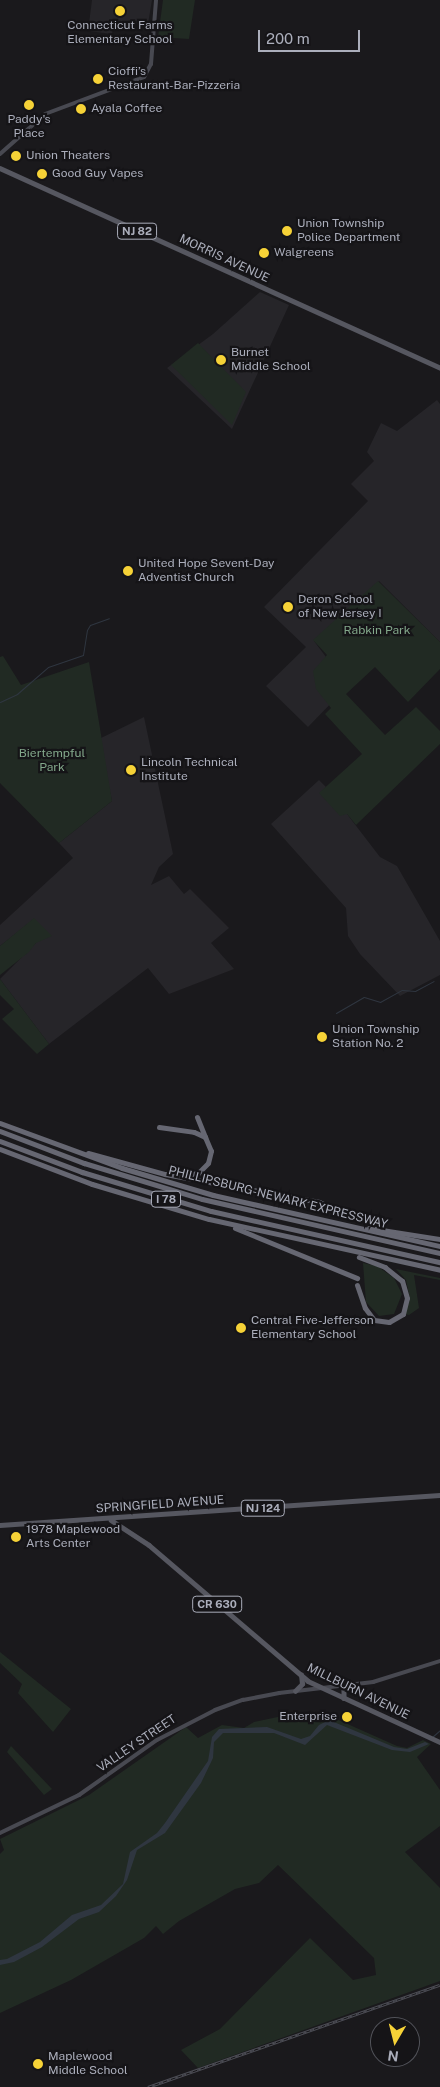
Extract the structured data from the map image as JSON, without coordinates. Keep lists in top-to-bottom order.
{
  "streets": {
    "highway": ["PHILLIPSBURG-NEWARK EXPRESSWAY", "I 78"],
    "main road": [
      "NJ 82",
      "MORRIS AVENUE",
      "SPRINGFIELD AVENUE",
      "NJ 124",
      "CR 630",
      "MILLBURN AVENUE",
      "VALLEY STREET"
    ]
  },
  "crossings": [
    ["SPRINGFIELD AVENUE", "MILLBURN AVENUE"],
    ["MILLBURN AVENUE", "VALLEY STREET"]
  ],
  "parks": ["Rabkin Park", "Biertempful Park"],
  "places": [
    "Connecticut Farms Elementary School",
    "Cioffi’s Restaurant-Bar-Pizzeria",
    "Paddy's Place",
    "Ayala Coffee",
    "Union Theaters",
    "Good Guy Vapes",
    "Union Township Police Department",
    "Walgreens",
    "Burnet Middle School",
    "United Hope Sevent-Day Adventist Church",
    "Deron School of New Jersey I",
    "Lincoln Technical Institute",
    "Union Township Station No. 2",
    "Central Five-Jefferson Elementary School",
    "1978 Maplewood Arts Center",
    "Enterprise",
    "Maplewood Middle School"
  ],
  "scale_bar": "200 m",
  "north": "bottom"
}
